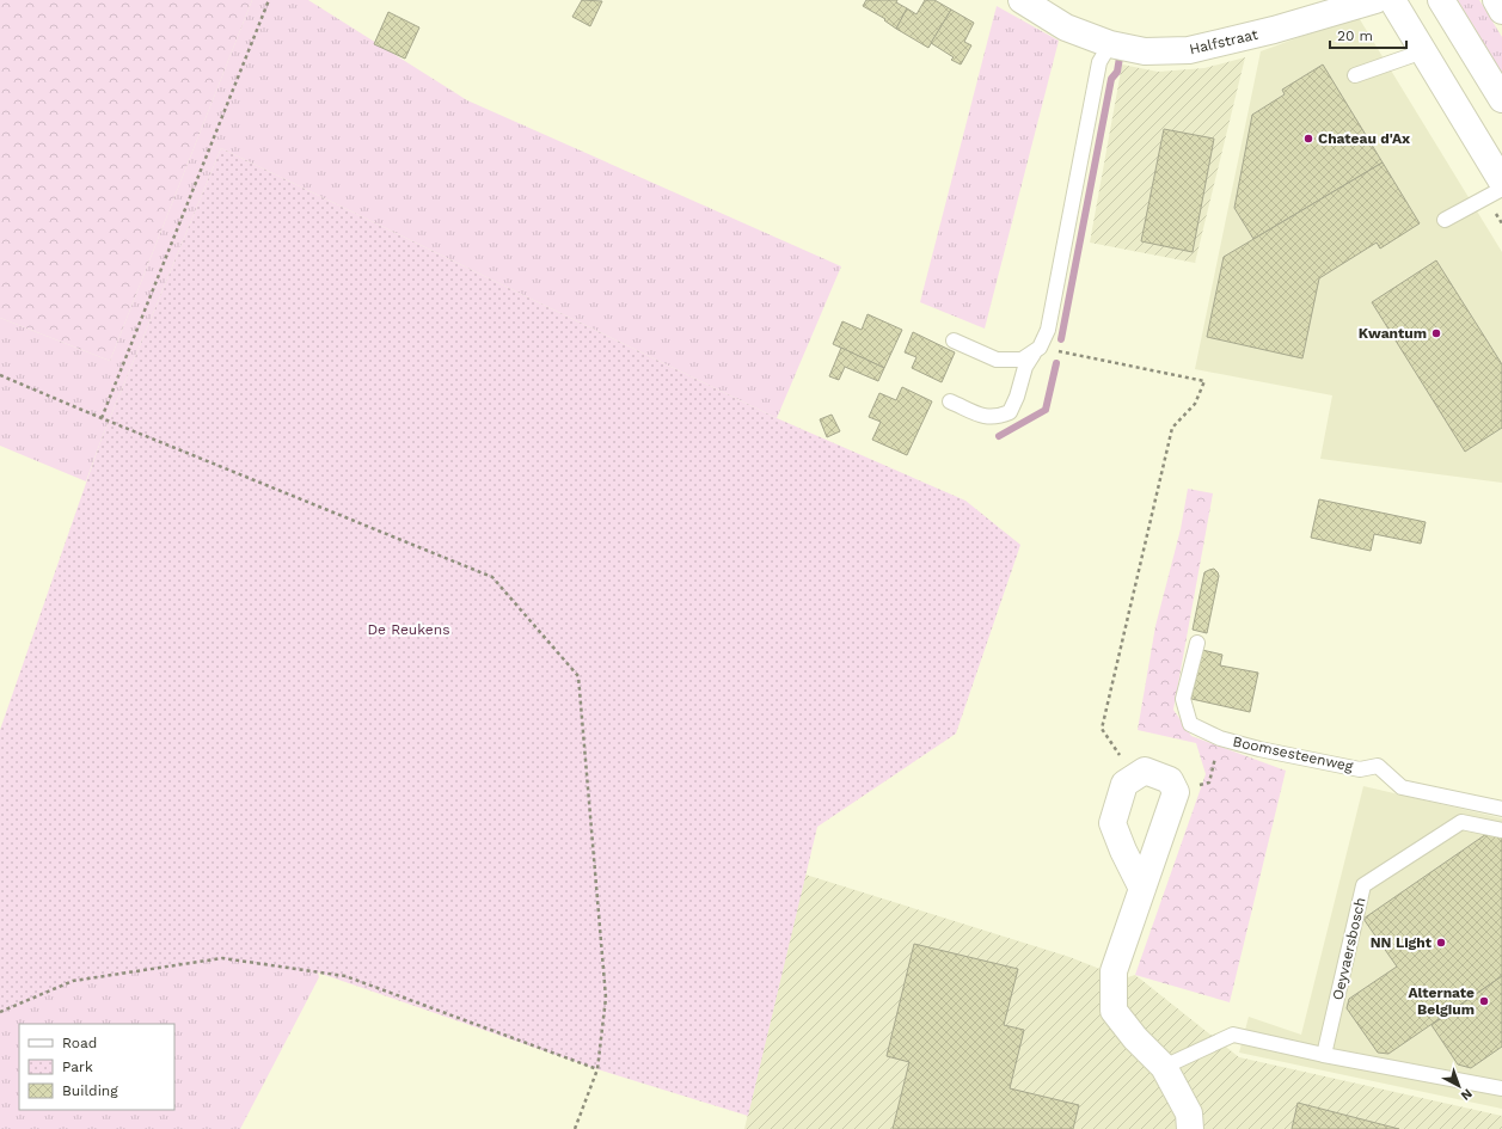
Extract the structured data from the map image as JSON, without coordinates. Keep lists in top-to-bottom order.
{
  "streets": {
    "main road": ["Halfstraat"],
    "lane": ["Boomsesteenweg", "Oeyvaersbosch"]
  },
  "parks": ["De Reukens"],
  "places": [
    "Chateau d'Ax",
    "Kwantum",
    "NN Light",
    "Alternate Belgium"
  ],
  "legend": ["Road", "Park", "Building"],
  "scale_bar": "20 m",
  "north": "bottom right"
}
